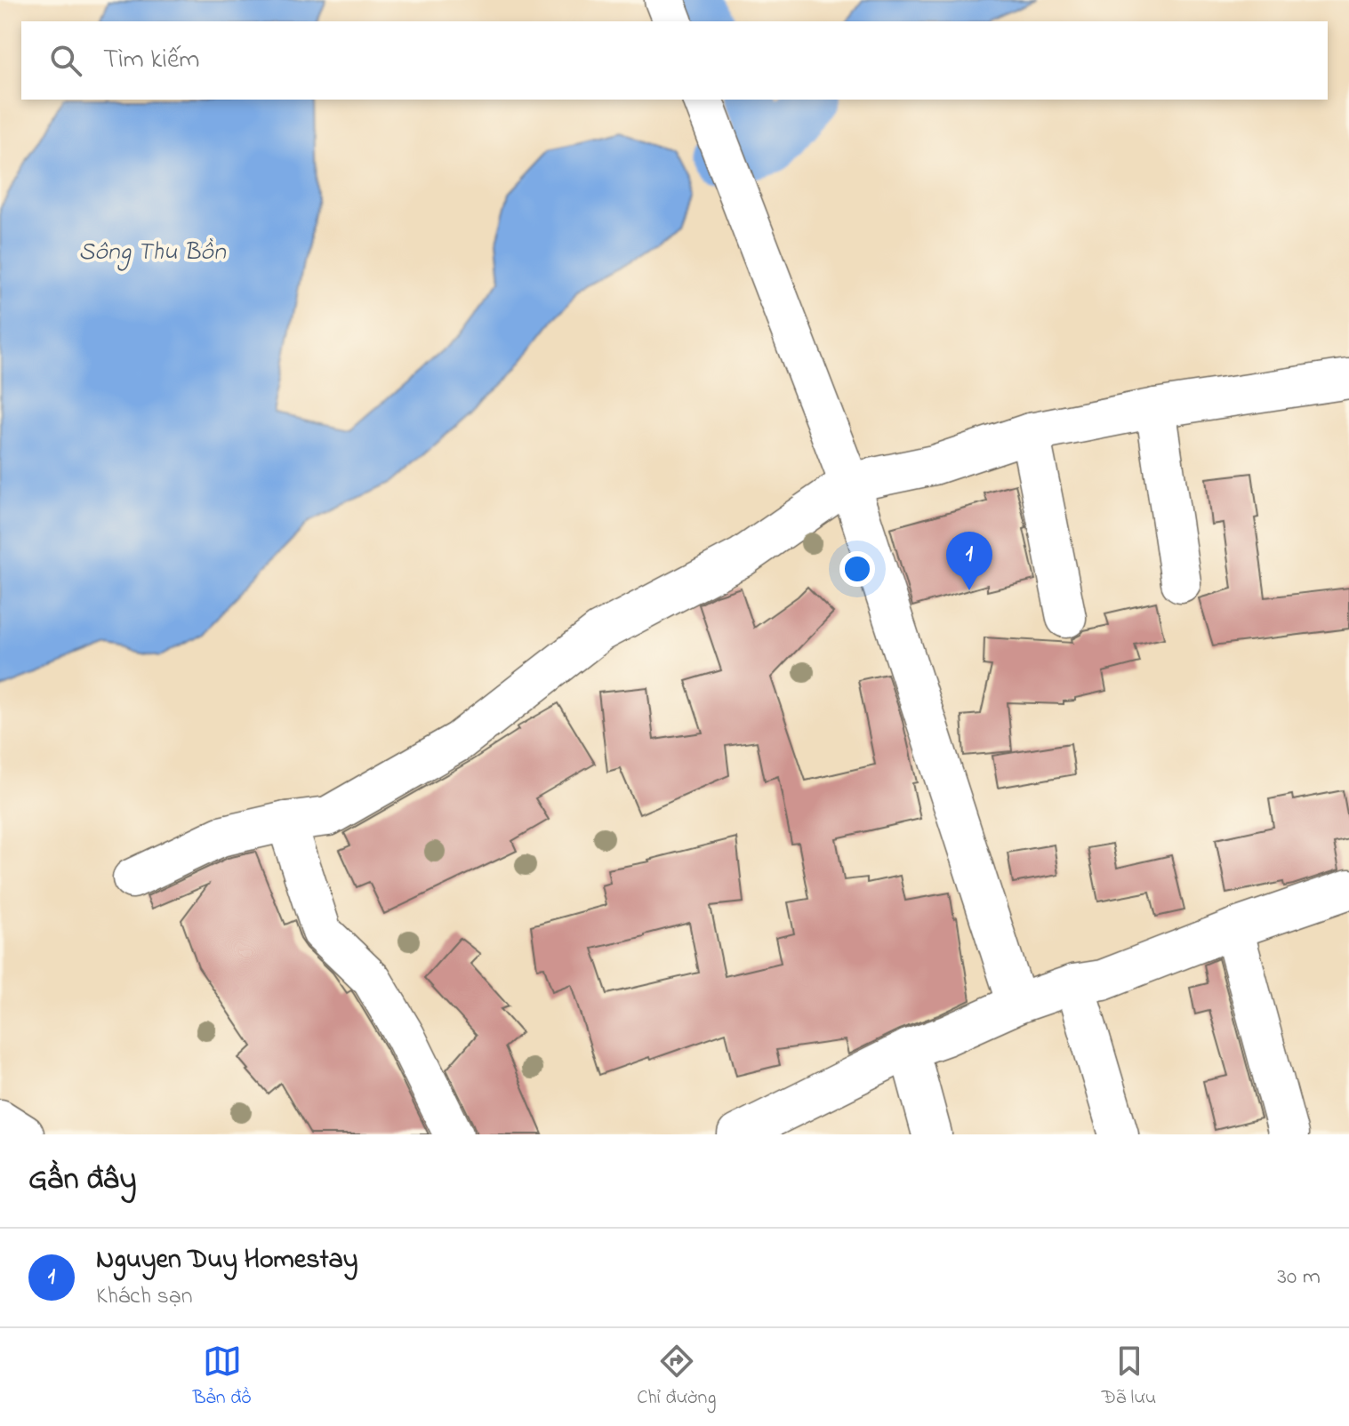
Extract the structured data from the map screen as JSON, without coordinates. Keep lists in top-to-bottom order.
{
  "water": ["Sông Thu Bồn"],
  "page": {
    "search": "Tìm kiếm",
    "pins": "1",
    "heading": "Gần đây",
    "list": [
      {
        "mark": "1",
        "name": "Nguyen Duy Homestay",
        "note": "Khách sạn",
        "value": "30 m"
      }
    ],
    "nav": ["Bản đồ", "Chỉ đường", "Đã lưu"]
  }
}
